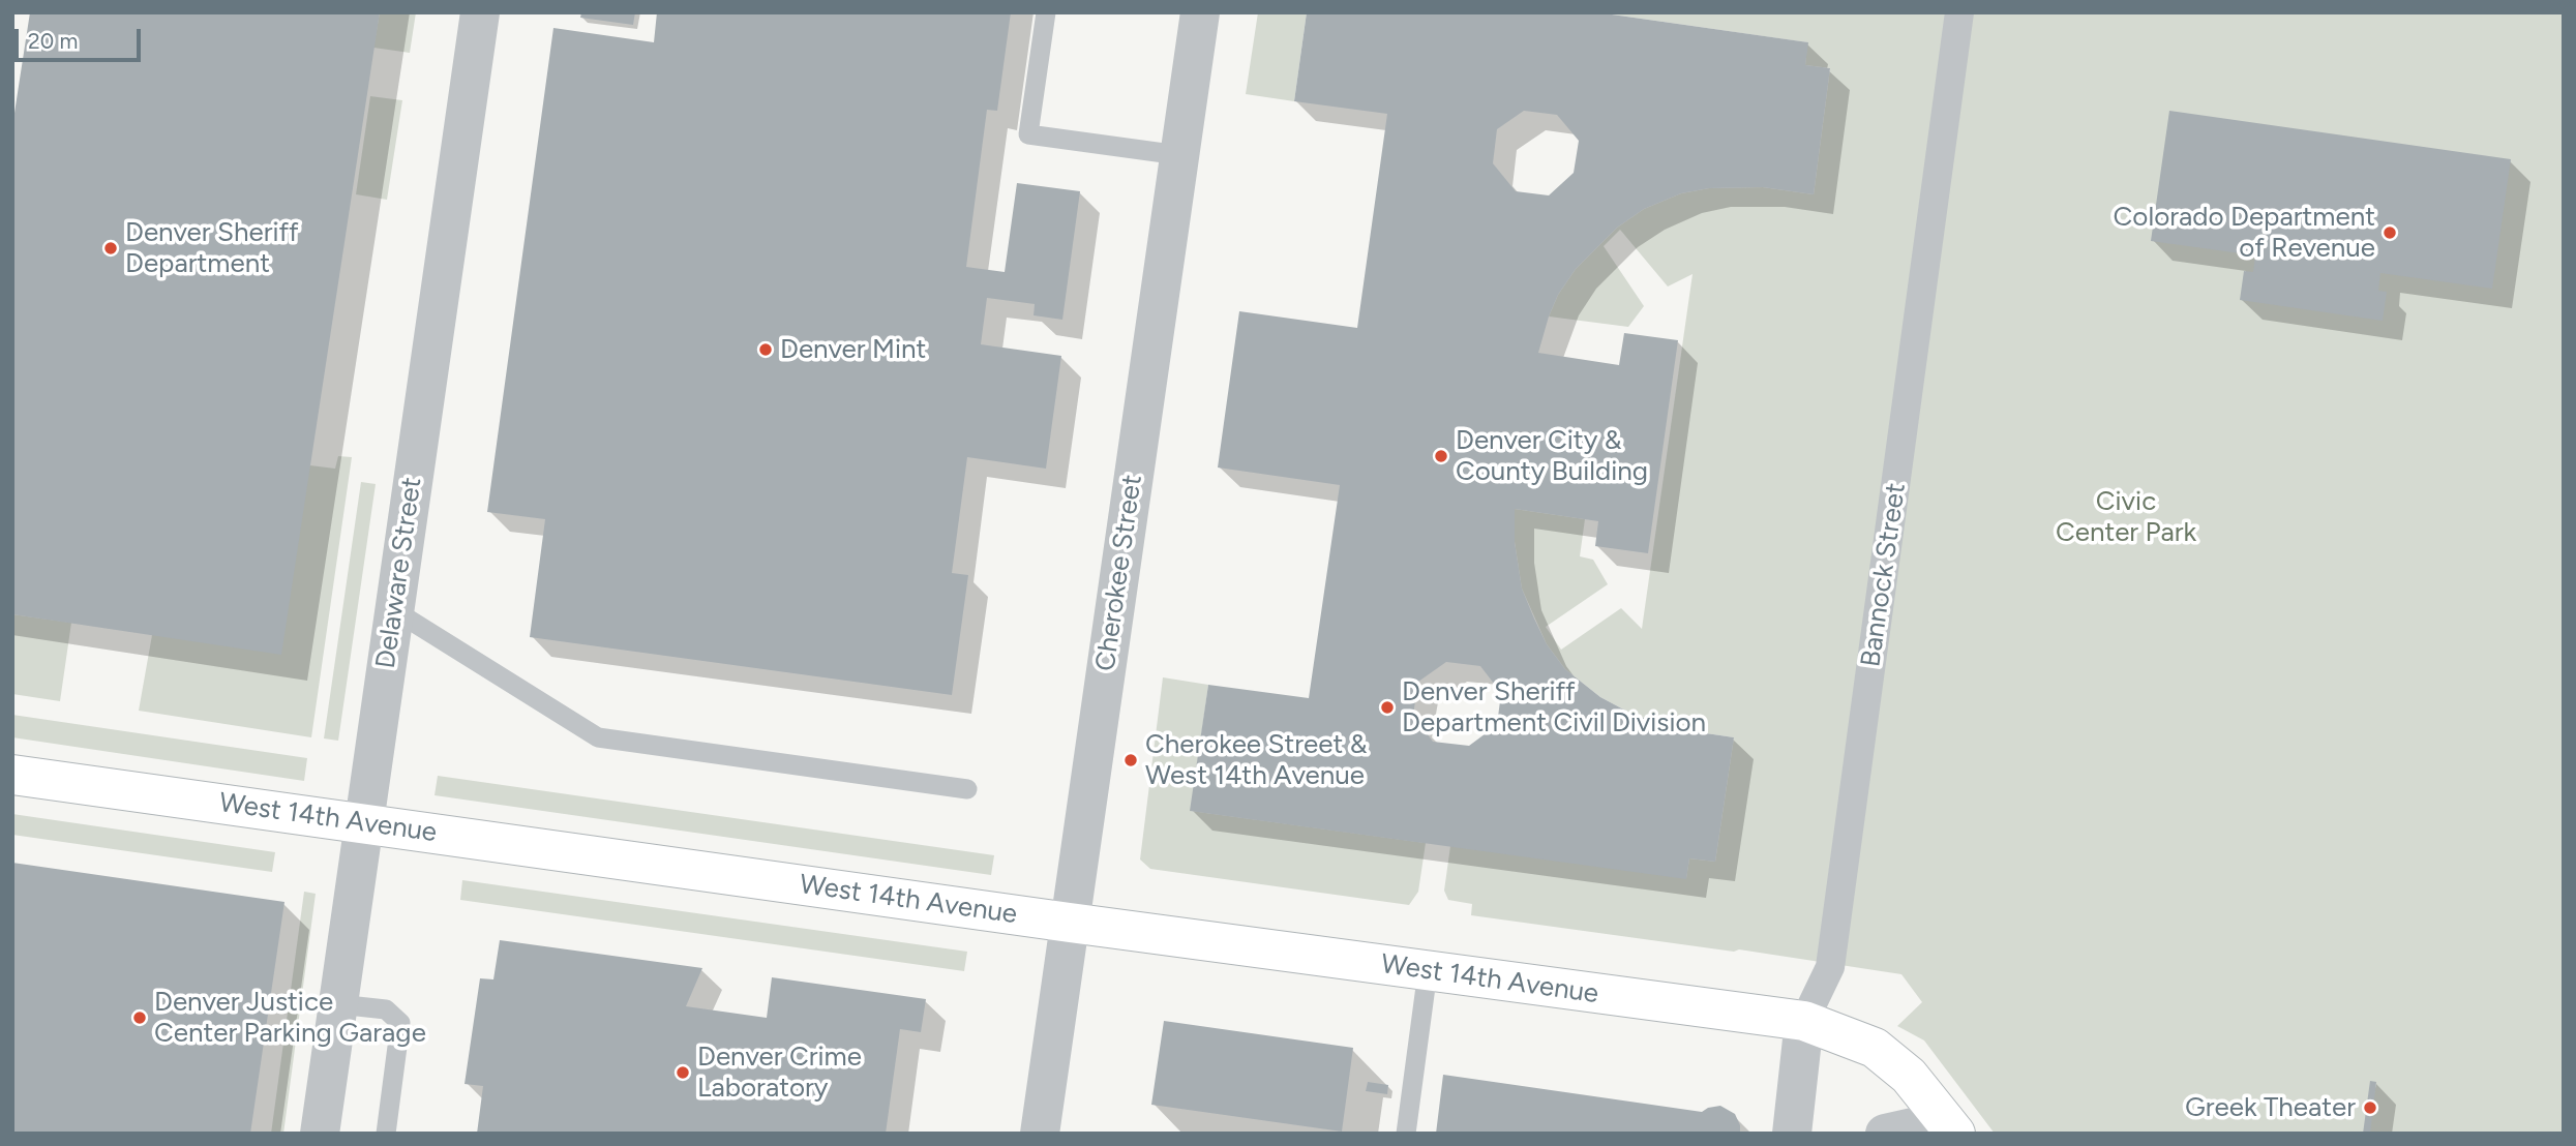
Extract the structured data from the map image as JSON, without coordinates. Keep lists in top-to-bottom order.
{
  "streets": {
    "main road": ["West 14th Avenue"],
    "street": ["Delaware Street", "Cherokee Street", "Bannock Street"]
  },
  "crossings": [
    ["Delaware Street", "West 14th Avenue"],
    ["Cherokee Street", "West 14th Avenue"],
    ["Bannock Street", "West 14th Avenue"]
  ],
  "parks": ["Civic Center Park"],
  "places": [
    "Colorado Department of Revenue",
    "Denver Sheriff Department",
    "Denver Mint",
    "Denver City & County Building",
    "Denver Sheriff Department Civil Division",
    "Cherokee Street & West 14th Avenue",
    "Denver Justice Center Parking Garage",
    "Denver Crime Laboratory",
    "Greek Theater"
  ],
  "scale_bar": "20 m"
}
